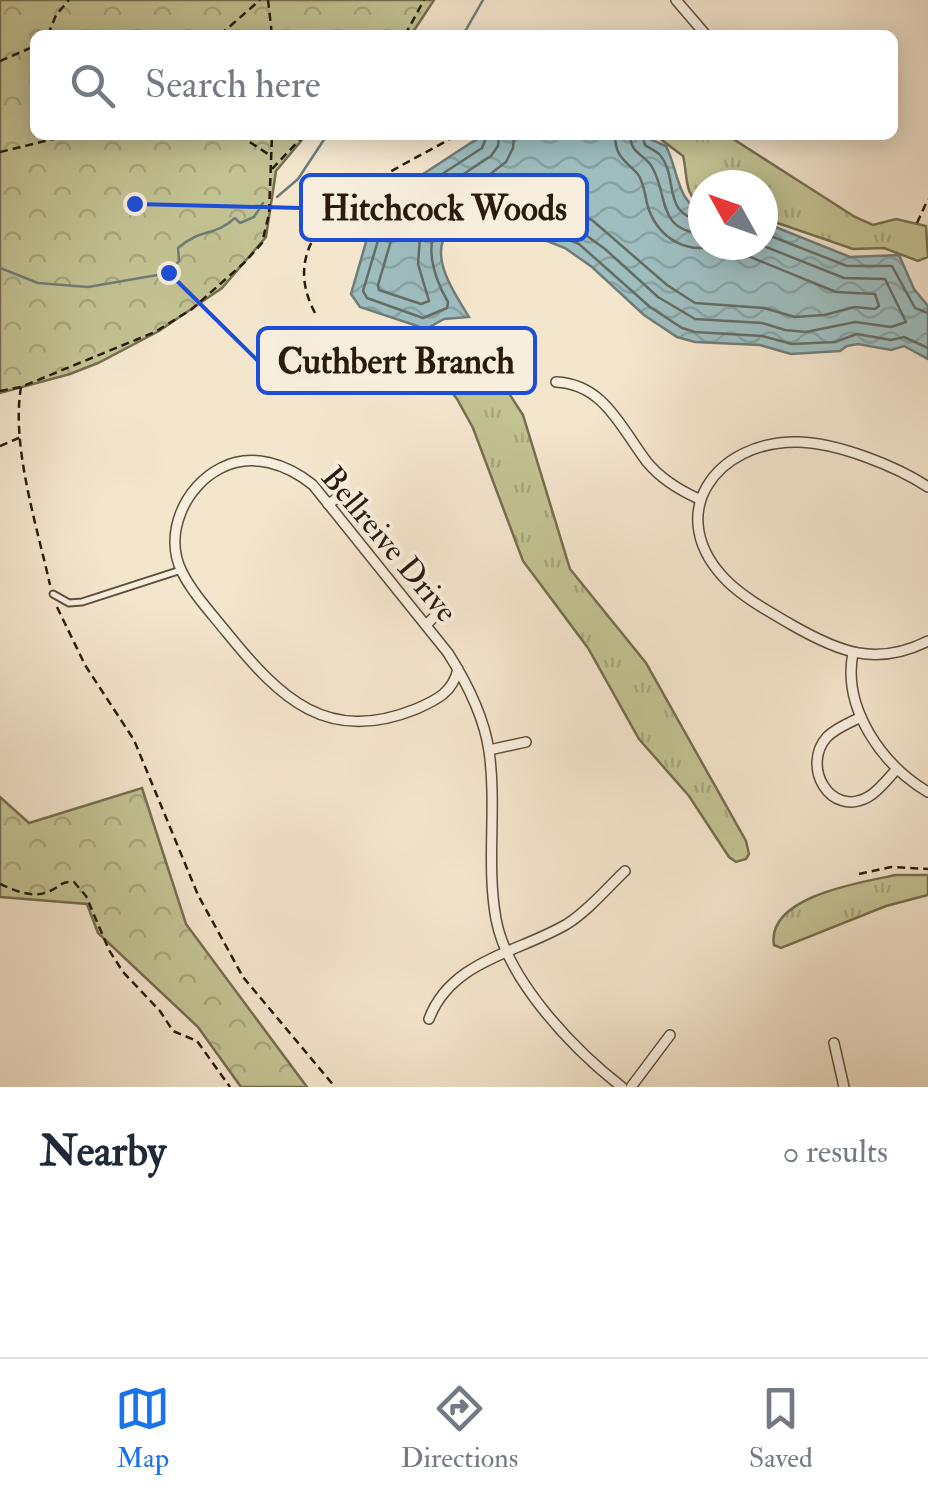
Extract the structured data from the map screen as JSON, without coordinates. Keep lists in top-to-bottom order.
{
  "streets": {
    "street": ["Bellreive Drive"]
  },
  "places": ["Hitchcock Woods", "Cuthbert Branch"],
  "north": "top left",
  "page": {
    "search": "Search here",
    "heading": ["Nearby", "0 results"],
    "nav": ["Map", "Directions", "Saved"]
  }
}
